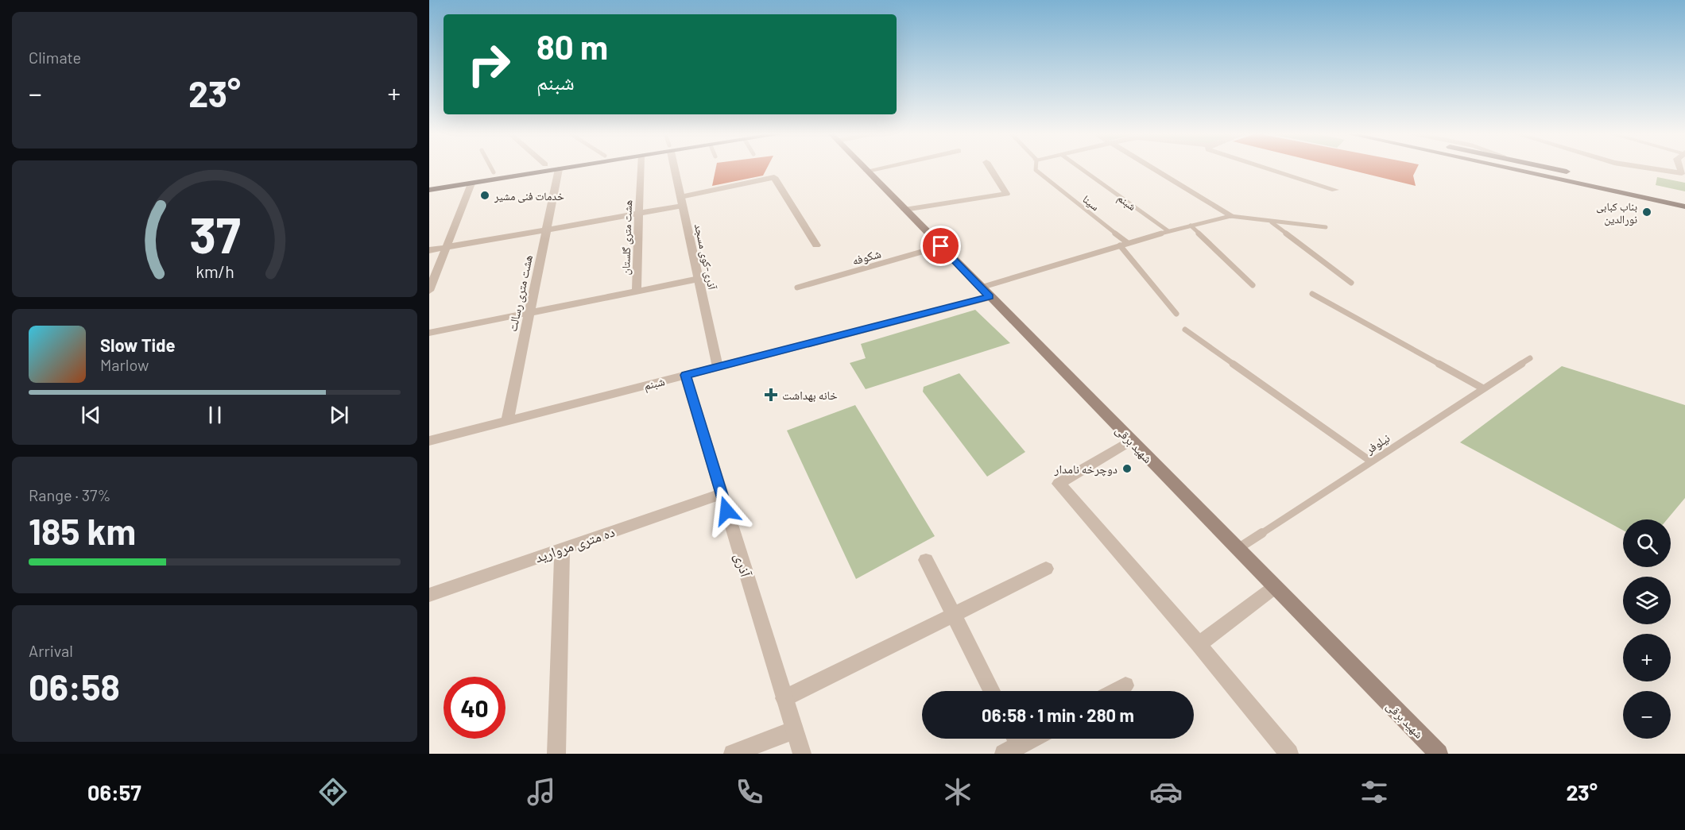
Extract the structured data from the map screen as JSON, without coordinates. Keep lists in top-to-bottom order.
{
  "streets": {
    "main road": ["شهید برقی"],
    "street": [
      "شبنم",
      "هشت متری گلستان",
      "آذری-کوی مسجد",
      "هشت متری رسالت",
      "ده متری مروارید",
      "آذری"
    ],
    "lane": ["سینا", "شکوفه", "نیلوفر"]
  },
  "crossings": [
    ["شبنم", "آذری-کوی مسجد"],
    ["شبنم", "هشت متری رسالت"],
    ["شبنم", "شهید برقی"],
    ["شبنم", "آذری"],
    ["شکوفه", "شهید برقی"],
    ["نیلوفر", "شهید برقی"],
    ["ده متری مروارید", "آذری"]
  ],
  "places": {
    "other": ["خدمات فنی مشیر", "بناب کبابی نورالدین", "دوچرخه نامدار"],
    "health": ["خانه بهداشت"]
  },
  "page": {
    "tile": [
      "Climate",
      ["Range · 37%", "185 km"],
      ["Arrival", "06:58"]
    ],
    "turn": ["80 m", "شبنم"],
    "heat": ["−", "23°", "+"],
    "song": ["Slow Tide", "Marlow"],
    "map_buttons": ["+", "−"],
    "limit": "40",
    "trip": "06:58 · 1 min · 280 m",
    "tabs": ["06:57", "23°"],
    "gauge": ["37", "km/h"]
  }
}
